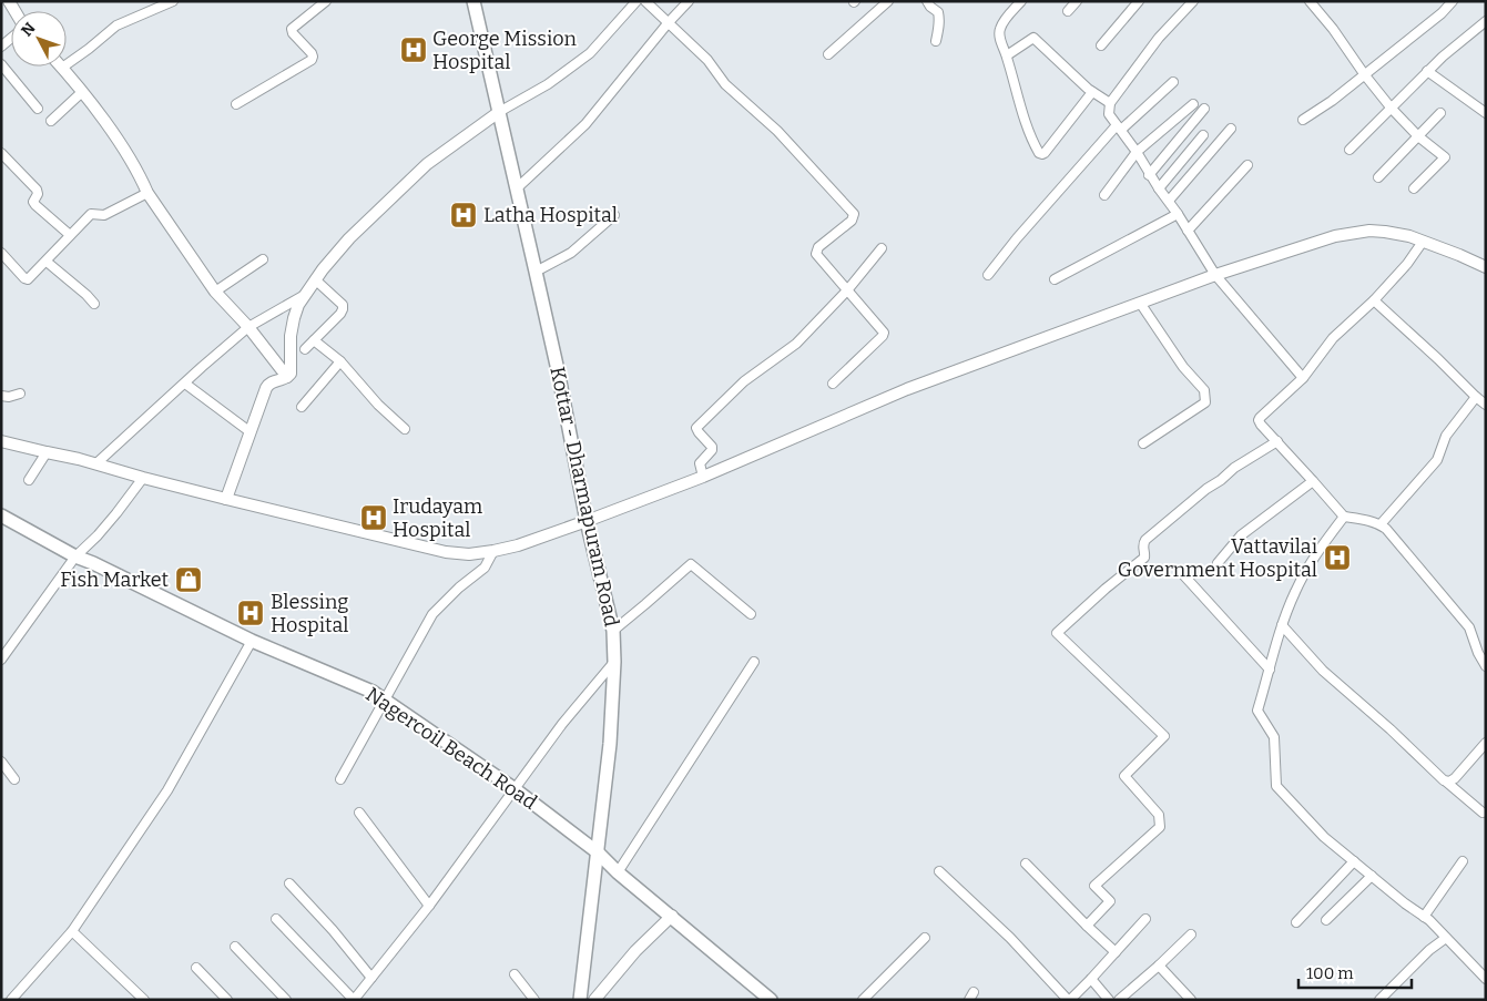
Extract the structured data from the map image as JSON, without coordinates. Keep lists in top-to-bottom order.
{
  "streets": {
    "main road": ["Kottar - Dharmapuram Road", "Nagercoil Beach Road"]
  },
  "crossings": [
    ["Kottar - Dharmapuram Road", "Nagercoil Beach Road"]
  ],
  "places": {
    "hospital": [
      "George Mission Hospital",
      "Latha Hospital",
      "Irudayam Hospital",
      "Vattavilai Government Hospital",
      "Blessing Hospital"
    ],
    "shop": ["Fish Market"]
  },
  "scale_bar": "100 m",
  "north": "top left"
}
